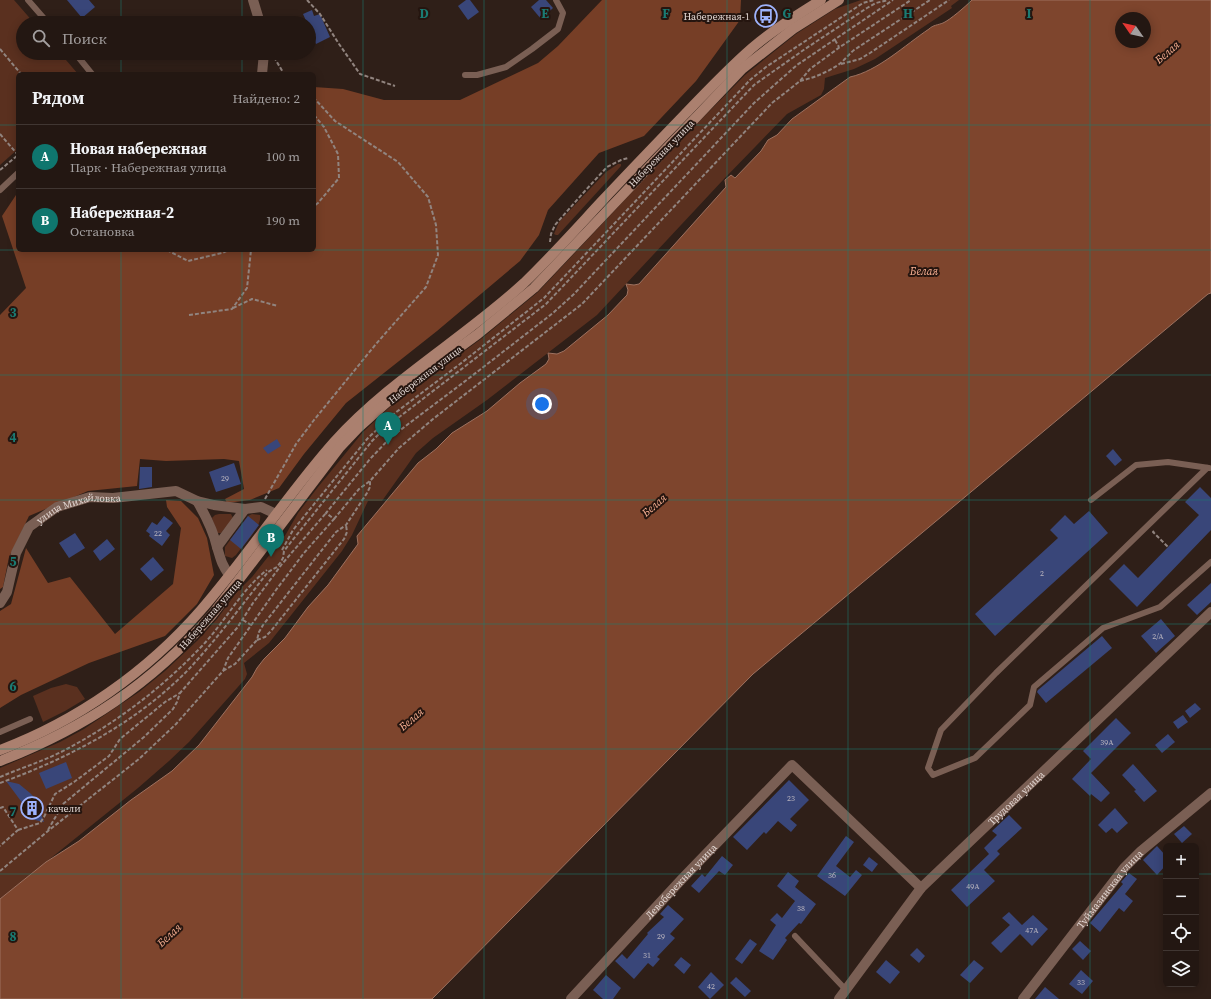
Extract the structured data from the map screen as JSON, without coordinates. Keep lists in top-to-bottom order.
{
  "streets": {
    "street": [
      "Набережная улица",
      "улица Михайловка",
      "Трудовая улица",
      "Левобережная улица",
      "Туймазинская улица"
    ]
  },
  "crossings": [
    ["Трудовая улица", "Левобережная улица"]
  ],
  "water": ["Белая"],
  "places": {
    "bus stop": ["Набережная-1"],
    "building": ["качели"]
  },
  "house_numbers": [
    "29",
    "22",
    "2",
    "2/А",
    "39А",
    "23",
    "36",
    "49А",
    "38",
    "47А",
    "29",
    "31",
    "33",
    "42"
  ],
  "north": "top left",
  "page": {
    "search": "Поиск",
    "heading": ["Рядом", "Найдено: 2"],
    "list": [
      {
        "mark": "A",
        "name": "Новая набережная",
        "note": "Парк · Набережная улица",
        "value": "100 m"
      },
      {
        "mark": "B",
        "name": "Набережная-2",
        "note": "Остановка",
        "value": "190 m"
      }
    ],
    "pins": ["A", "B"],
    "map_buttons": ["+", "−"]
  },
  "grid": {
    "columns": [
      "D",
      "E",
      "F",
      "G",
      "H",
      "I"
    ],
    "rows": [
      "3",
      "4",
      "5",
      "6",
      "7",
      "8"
    ]
  }
}
